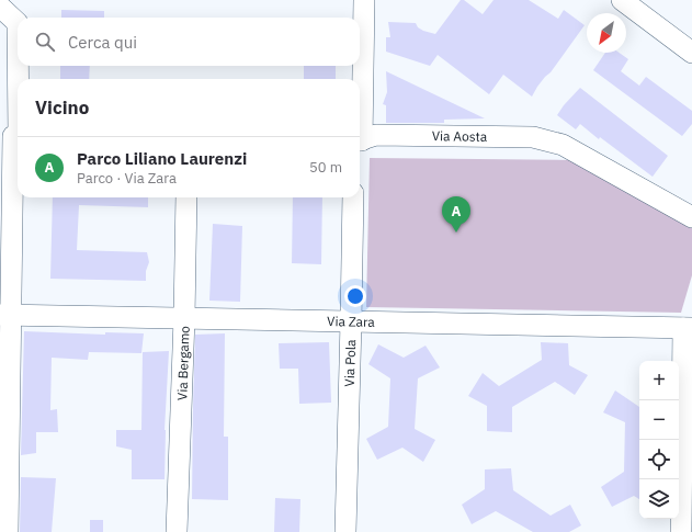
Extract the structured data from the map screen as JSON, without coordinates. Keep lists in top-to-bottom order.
{
  "streets": {
    "street": [
      "Via Aosta",
      "Via Zara",
      "Via Bergamo",
      "Via Pola"
    ]
  },
  "crossings": [
    ["Via Zara", "Via Bergamo"],
    ["Via Zara", "Via Pola"]
  ],
  "north": "bottom left",
  "page": {
    "search": "Cerca qui",
    "heading": "Vicino",
    "list": [
      {
        "mark": "A",
        "name": "Parco Liliano Laurenzi",
        "note": "Parco · Via Zara",
        "value": "50 m"
      }
    ],
    "pins": "A",
    "map_buttons": ["+", "−"]
  }
}
